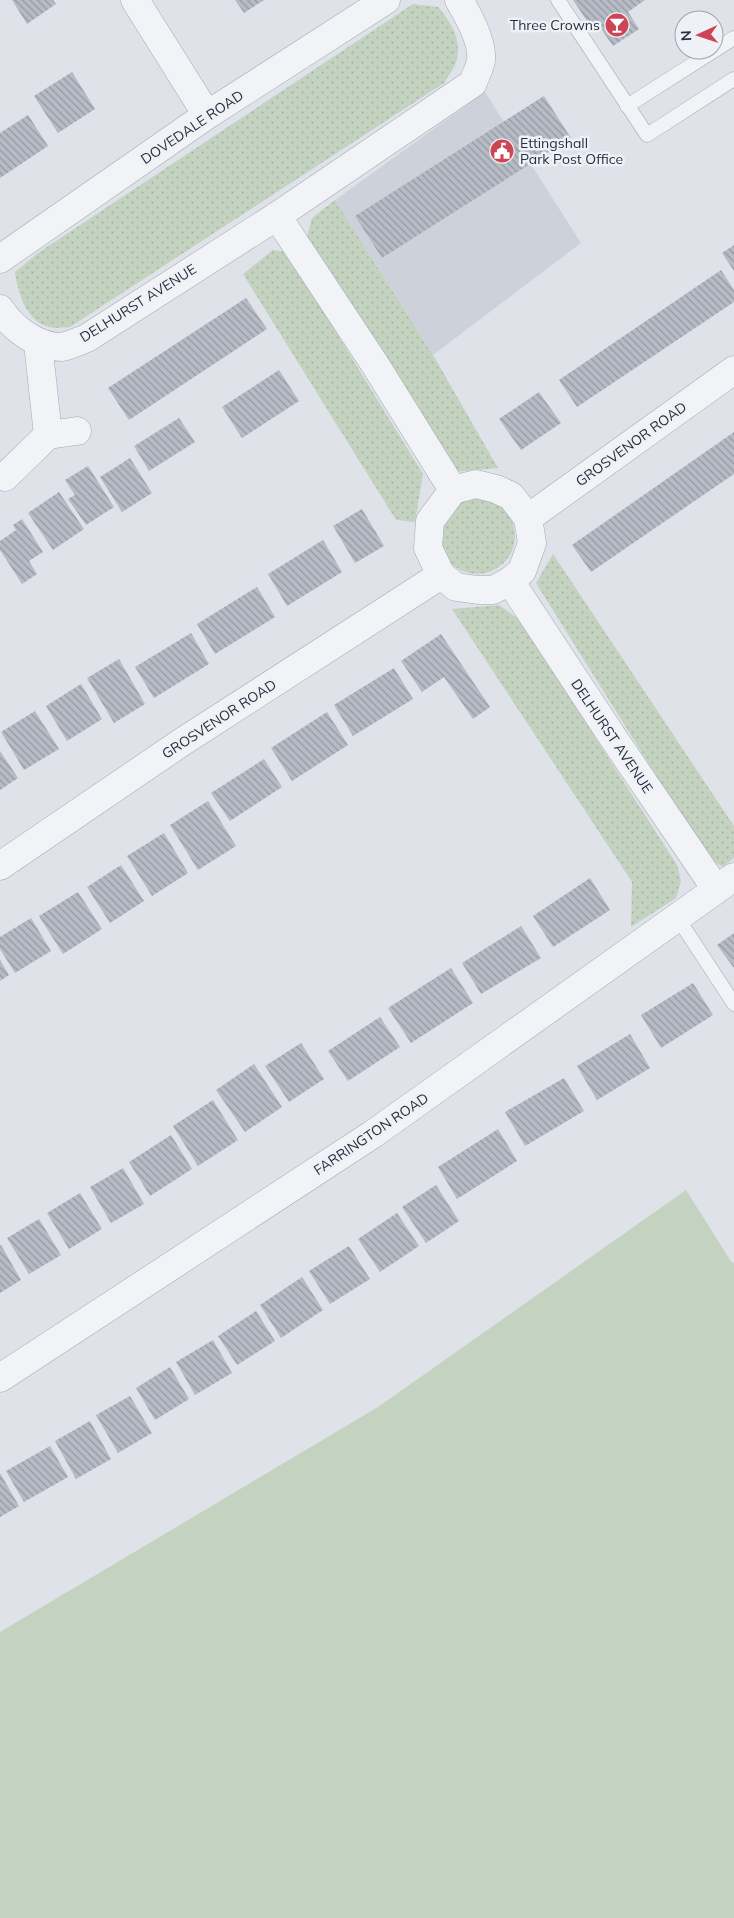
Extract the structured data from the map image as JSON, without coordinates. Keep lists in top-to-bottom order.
{
  "streets": {
    "street": [
      "DOVEDALE ROAD",
      "DELHURST AVENUE",
      "GROSVENOR ROAD",
      "FARRINGTON ROAD"
    ]
  },
  "crossings": [
    ["DELHURST AVENUE", "GROSVENOR ROAD"],
    ["DELHURST AVENUE", "FARRINGTON ROAD"]
  ],
  "places": {
    "bar": ["Three Crowns"],
    "public building": ["Ettingshall Park Post Office"]
  },
  "north": "left"
}
